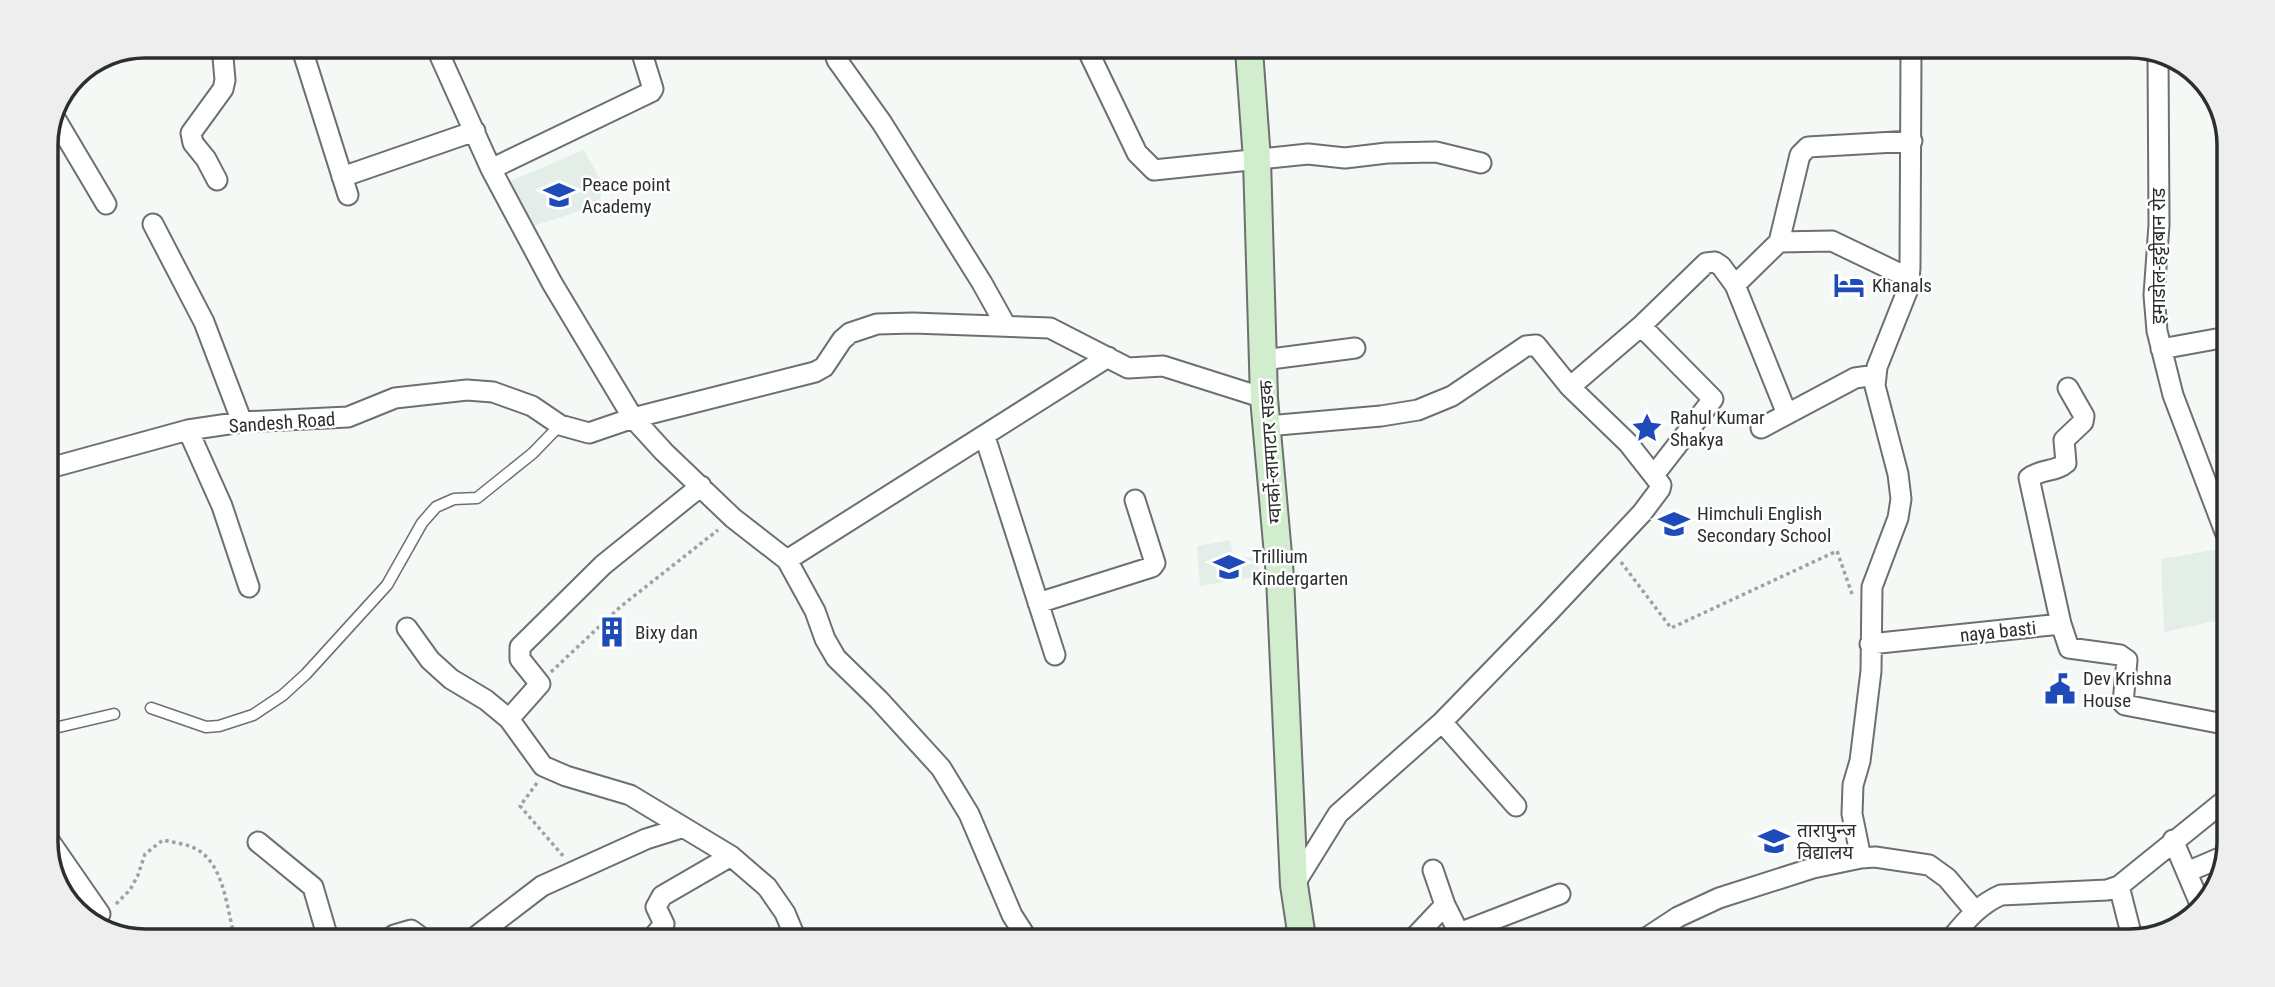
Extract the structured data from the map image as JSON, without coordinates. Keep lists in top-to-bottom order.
{
  "streets": {
    "main road": ["ग्वार्को-लामाटार सडक"],
    "street": ["इमाडोल-हट्टीबान रोड", "Sandesh Road", "naya basti"]
  },
  "crossings": [
    ["Sandesh Road", "ग्वार्को-लामाटार सडक"]
  ],
  "places": {
    "school or university": [
      "Peace point Academy",
      "Himchuli English Secondary School",
      "Trillium Kindergarten",
      "तारापुन्ज विद्यालय"
    ],
    "hotel": ["Khanals"],
    "place": ["Rahul Kumar Shakya"],
    "building": ["Bixy dan"],
    "public building": ["Dev Krishna House"]
  }
}
